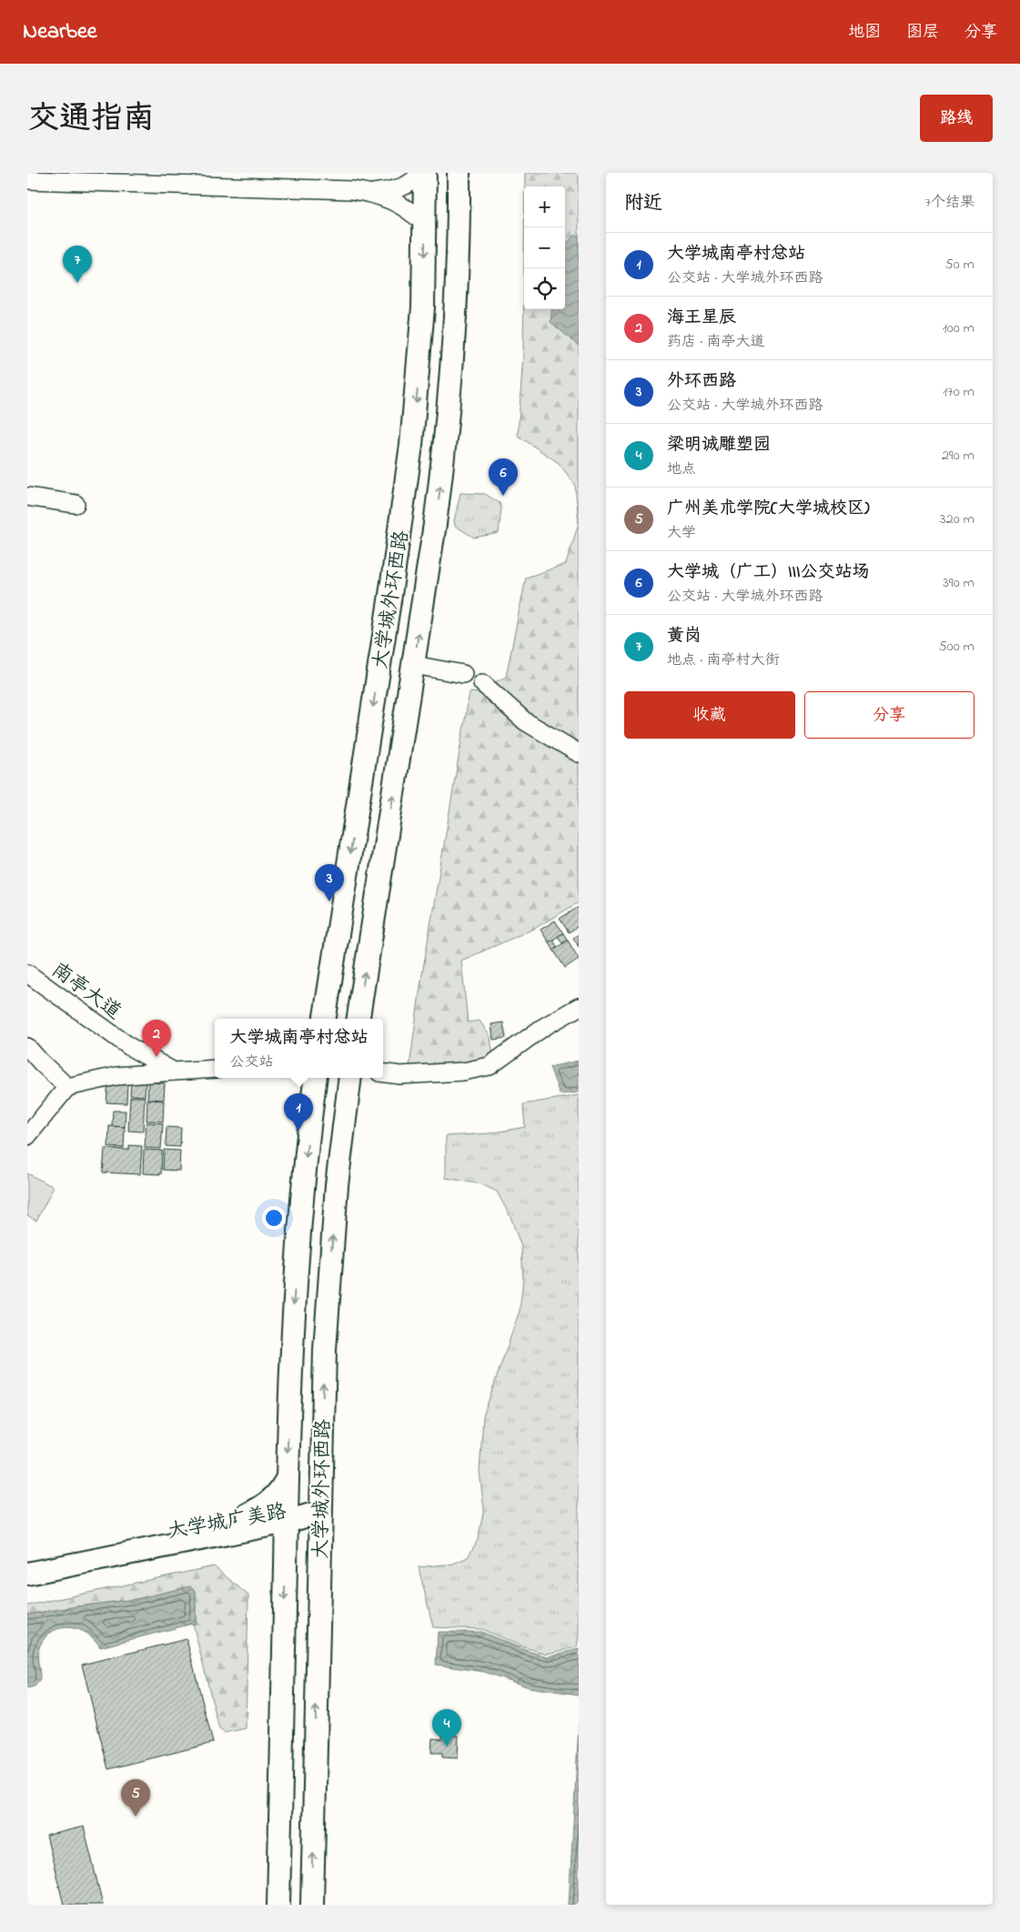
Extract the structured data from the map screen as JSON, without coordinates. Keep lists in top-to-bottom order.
{
  "streets": {
    "main road": ["大学城外环西路", "大学城广美路"],
    "street": ["南亭大道"]
  },
  "crossings": [
    ["大学城外环西路", "大学城广美路"]
  ],
  "page": {
    "header": "Nearbee",
    "nav": ["地图", "图层", "分享"],
    "title": "交通指南",
    "buttons": [
      "路线",
      ["收藏", "分享"]
    ],
    "heading": ["附近", "7个结果"],
    "map_buttons": ["+", "−"],
    "list": [
      {
        "mark": "1",
        "name": "大学城南亭村总站",
        "note": "公交站 · 大学城外环西路",
        "value": "50 m"
      },
      {
        "mark": "2",
        "name": "海王星辰",
        "note": "药店 · 南亭大道",
        "value": "100 m"
      },
      {
        "mark": "3",
        "name": "外环西路",
        "note": "公交站 · 大学城外环西路",
        "value": "170 m"
      },
      {
        "mark": "4",
        "name": "梁明诚雕塑园",
        "note": "地点",
        "value": "290 m"
      },
      {
        "mark": "5",
        "name": "广州美术学院(大学城校区)",
        "note": "大学",
        "value": "320 m"
      },
      {
        "mark": "6",
        "name": "大学城（广工）III公交站场",
        "note": "公交站 · 大学城外环西路",
        "value": "390 m"
      },
      {
        "mark": "7",
        "name": "黄岗",
        "note": "地点 · 南亭村大街",
        "value": "500 m"
      }
    ],
    "pins": [
      "7",
      "6",
      "3",
      "2",
      "1",
      "4",
      "5"
    ],
    "popup": ["大学城南亭村总站", "公交站"]
  }
}
